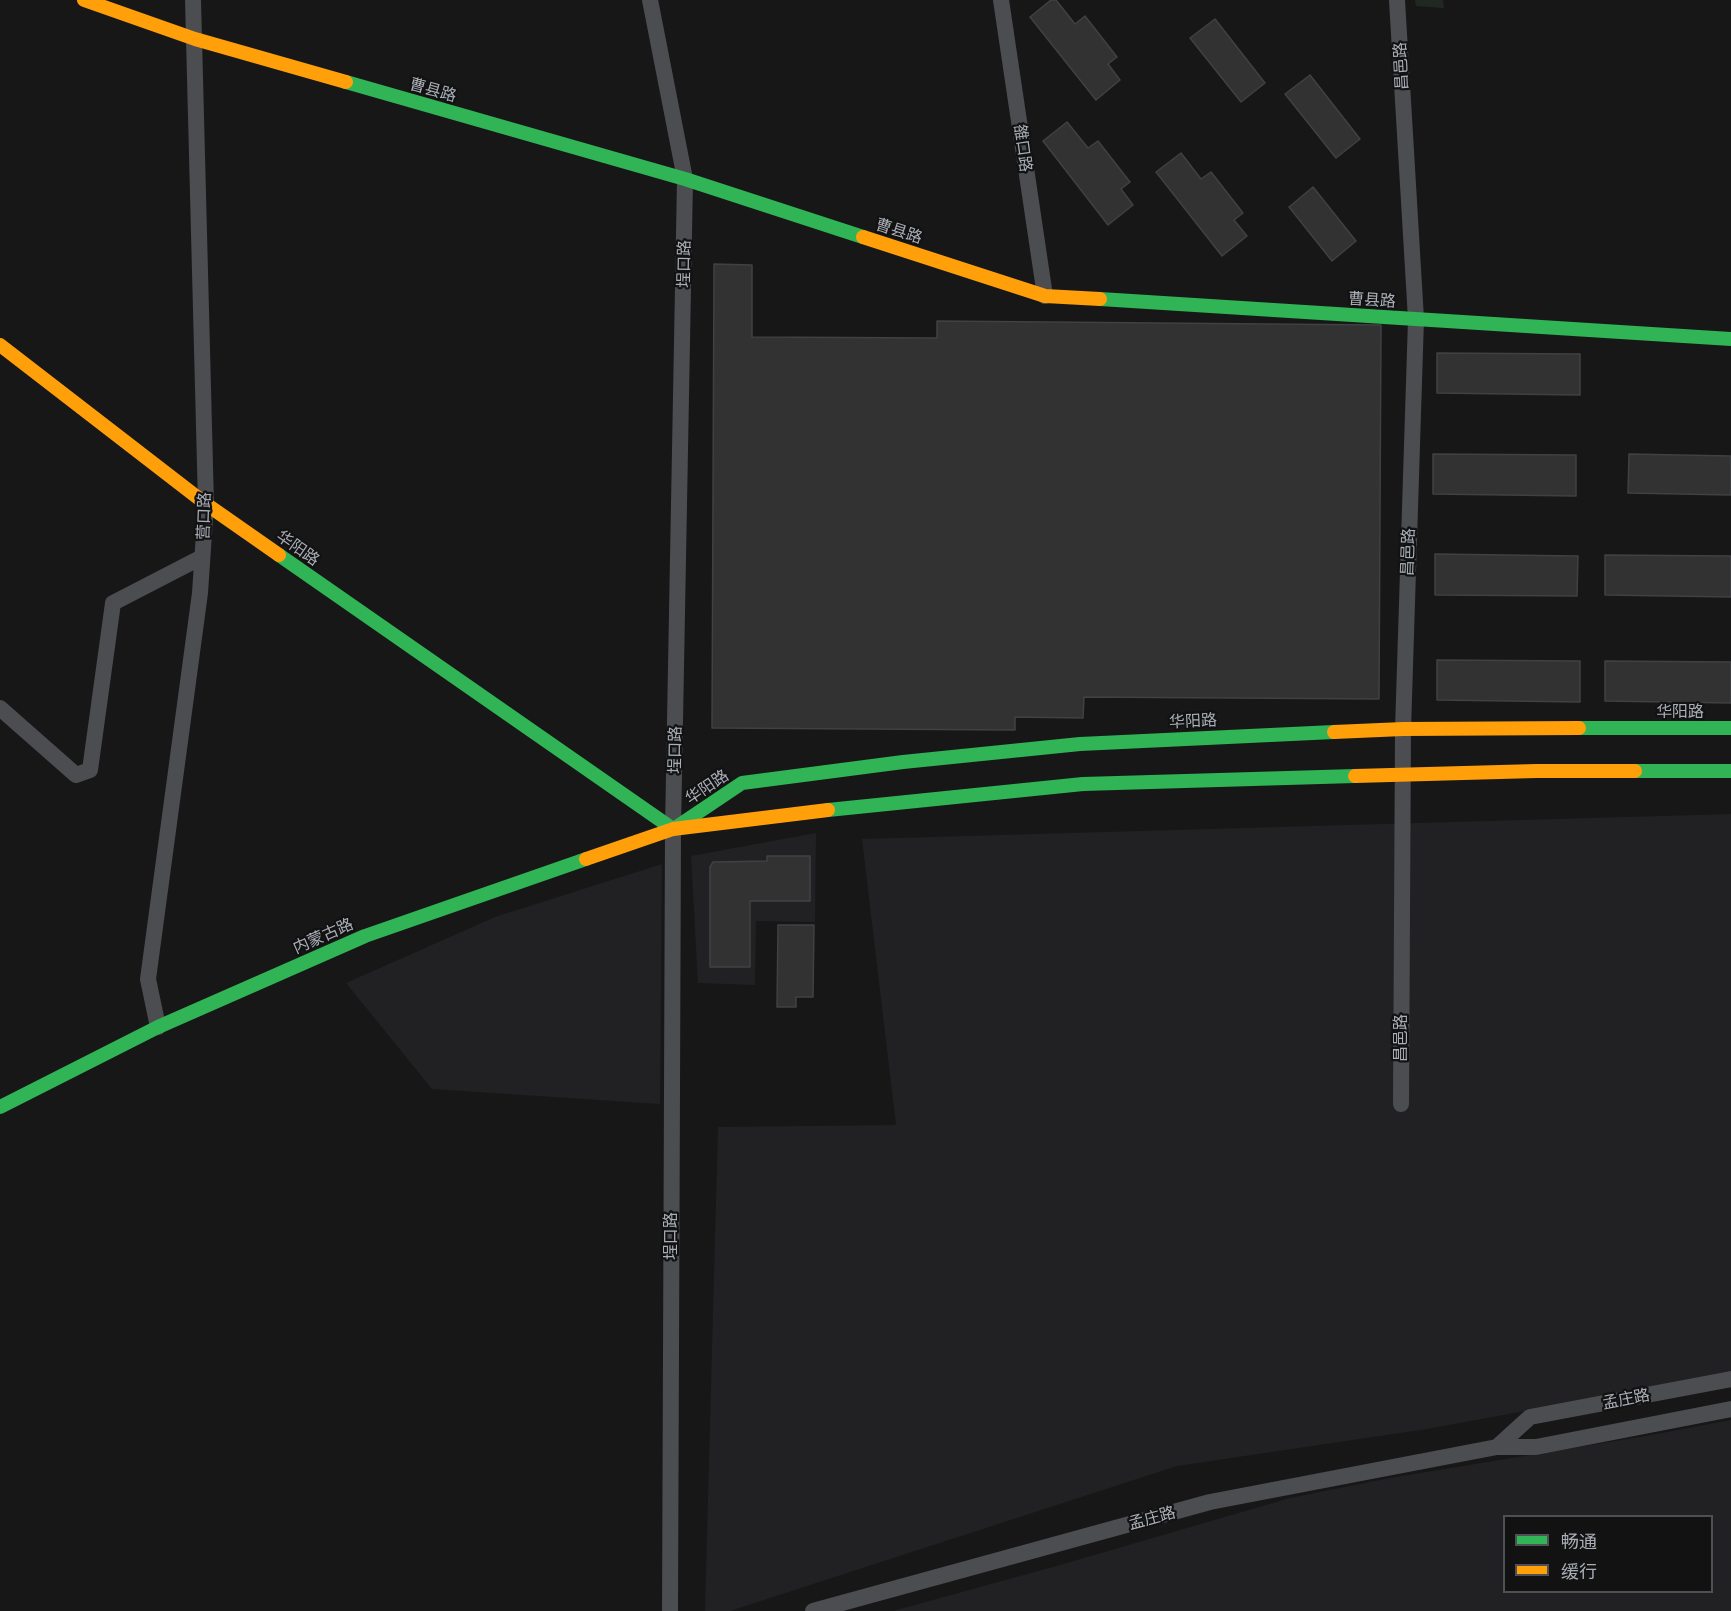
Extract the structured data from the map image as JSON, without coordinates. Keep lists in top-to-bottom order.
{
  "streets": {
    "main road": ["曹县路", "华阳路", "内蒙古路"],
    "street": [
      "昌邑路",
      "雒口路",
      "埕口路",
      "营口路",
      "孟庄路"
    ]
  },
  "crossings": [
    ["昌邑路", "曹县路"],
    ["昌邑路", "华阳路"],
    ["曹县路", "雒口路"],
    ["曹县路", "埕口路"],
    ["曹县路", "营口路"],
    ["埕口路", "华阳路"],
    ["埕口路", "内蒙古路"],
    ["营口路", "华阳路"],
    ["营口路", "内蒙古路"],
    ["华阳路", "内蒙古路"]
  ],
  "legend": ["畅通", "缓行"]
}
